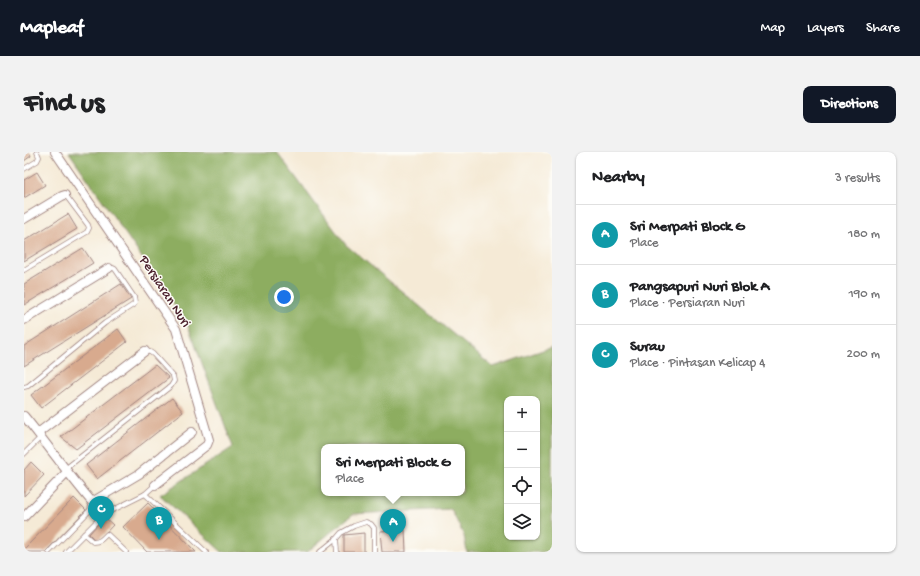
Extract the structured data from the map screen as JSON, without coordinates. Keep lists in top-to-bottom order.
{
  "streets": {
    "street": ["Persiaran Nuri"]
  },
  "page": {
    "header": "Mapleaf",
    "nav": ["Map", "Layers", "Share"],
    "buttons": "Directions",
    "title": "Find us",
    "heading": ["Nearby", "3 results"],
    "list": [
      {
        "mark": "A",
        "name": "Sri Merpati Block G",
        "note": "Place",
        "value": "180 m"
      },
      {
        "mark": "B",
        "name": "Pangsapuri Nuri Blok A",
        "note": "Place · Persiaran Nuri",
        "value": "190 m"
      },
      {
        "mark": "C",
        "name": "Surau",
        "note": "Place · Pintasan Kelicap 4",
        "value": "200 m"
      }
    ],
    "map_buttons": ["+", "−"],
    "popup": ["Sri Merpati Block G", "Place"],
    "pins": ["C", "B", "A"]
  }
}
